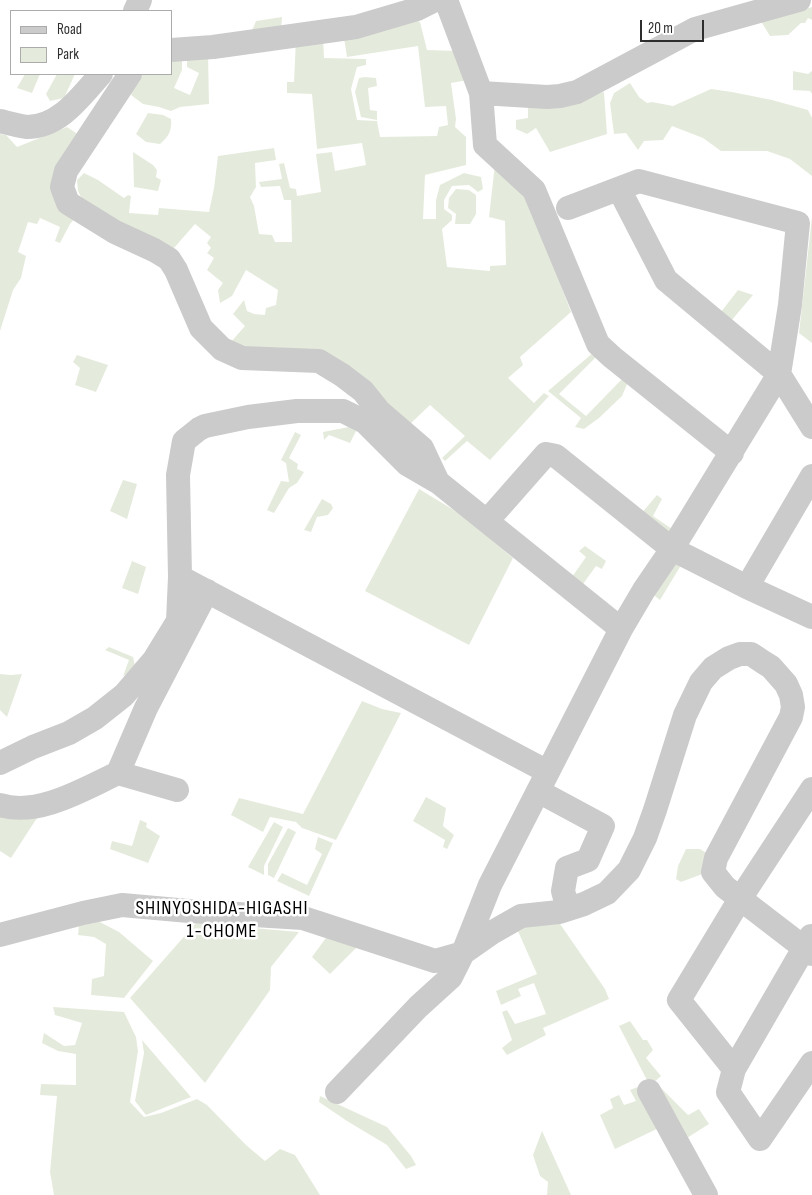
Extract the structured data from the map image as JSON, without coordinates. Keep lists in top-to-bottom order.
{
  "districts": ["SHINYOSHIDA-HIGASHI 1-CHOME"],
  "legend": ["Road", "Park"],
  "scale_bar": "20 m"
}
